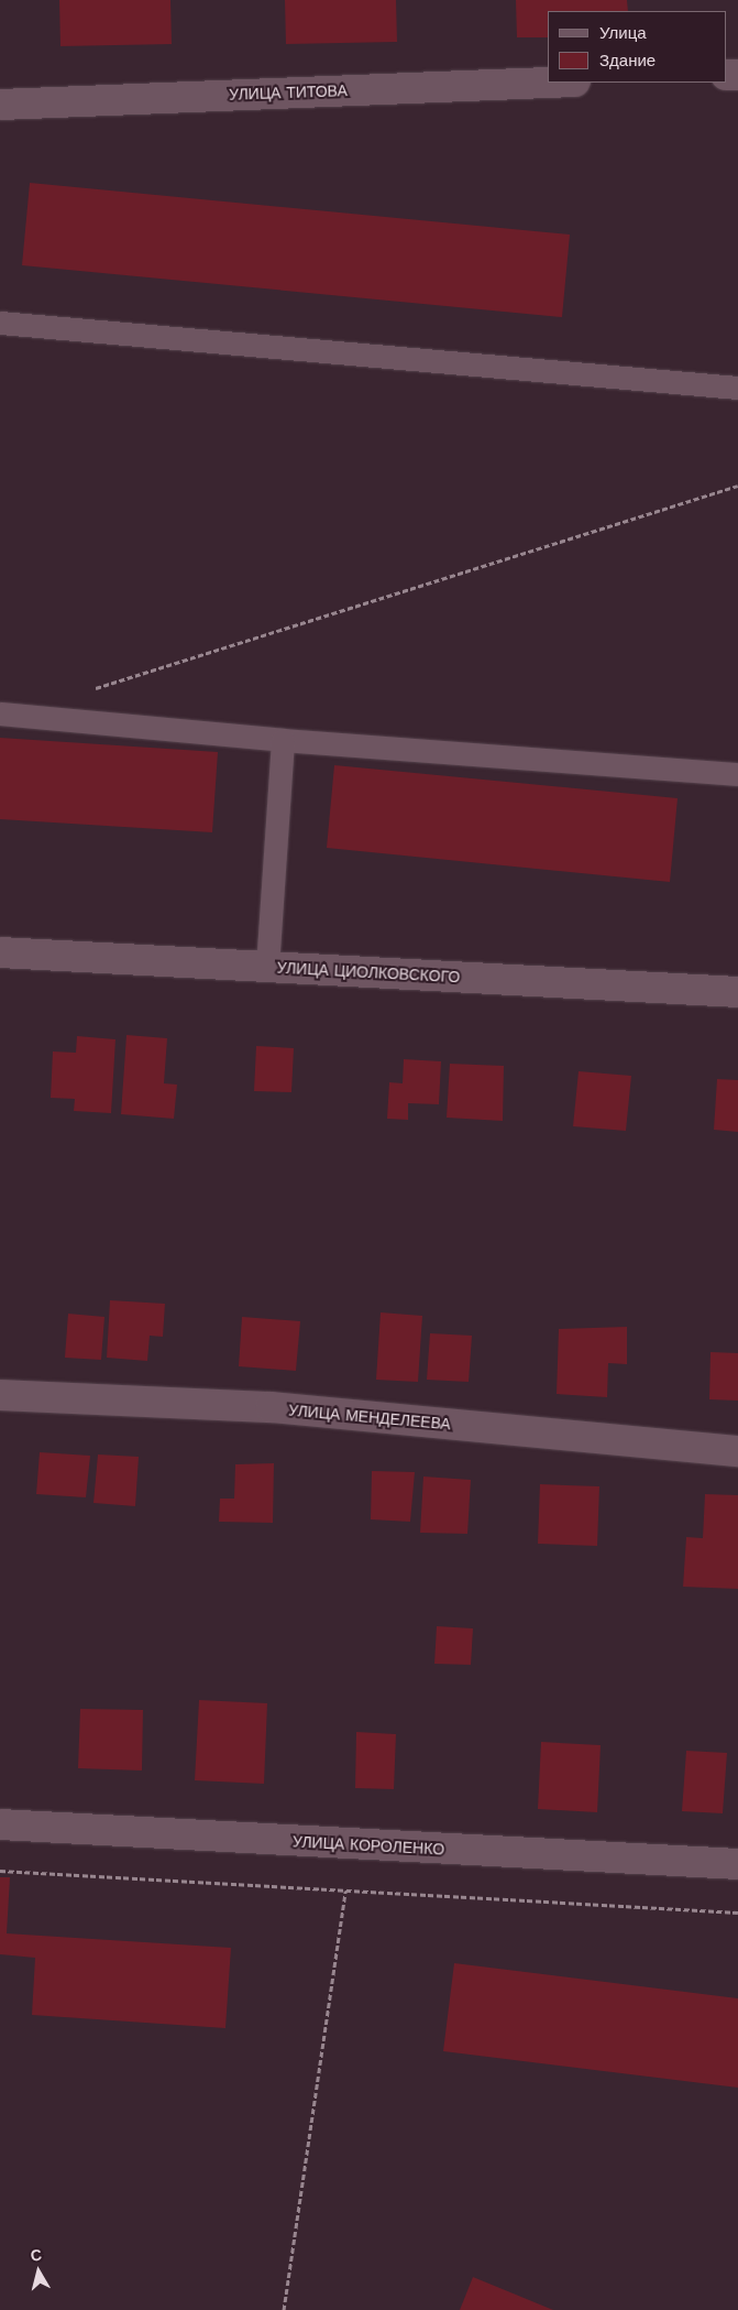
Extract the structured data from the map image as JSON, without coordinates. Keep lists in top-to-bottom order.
{
  "streets": {
    "street": [
      "УЛИЦА ТИТОВА",
      "УЛИЦА ЦИОЛКОВСКОГО",
      "УЛИЦА МЕНДЕЛЕЕВА",
      "УЛИЦА КОРОЛЕНКО"
    ]
  },
  "legend": ["Улица", "Здание"],
  "north": "top"
}
